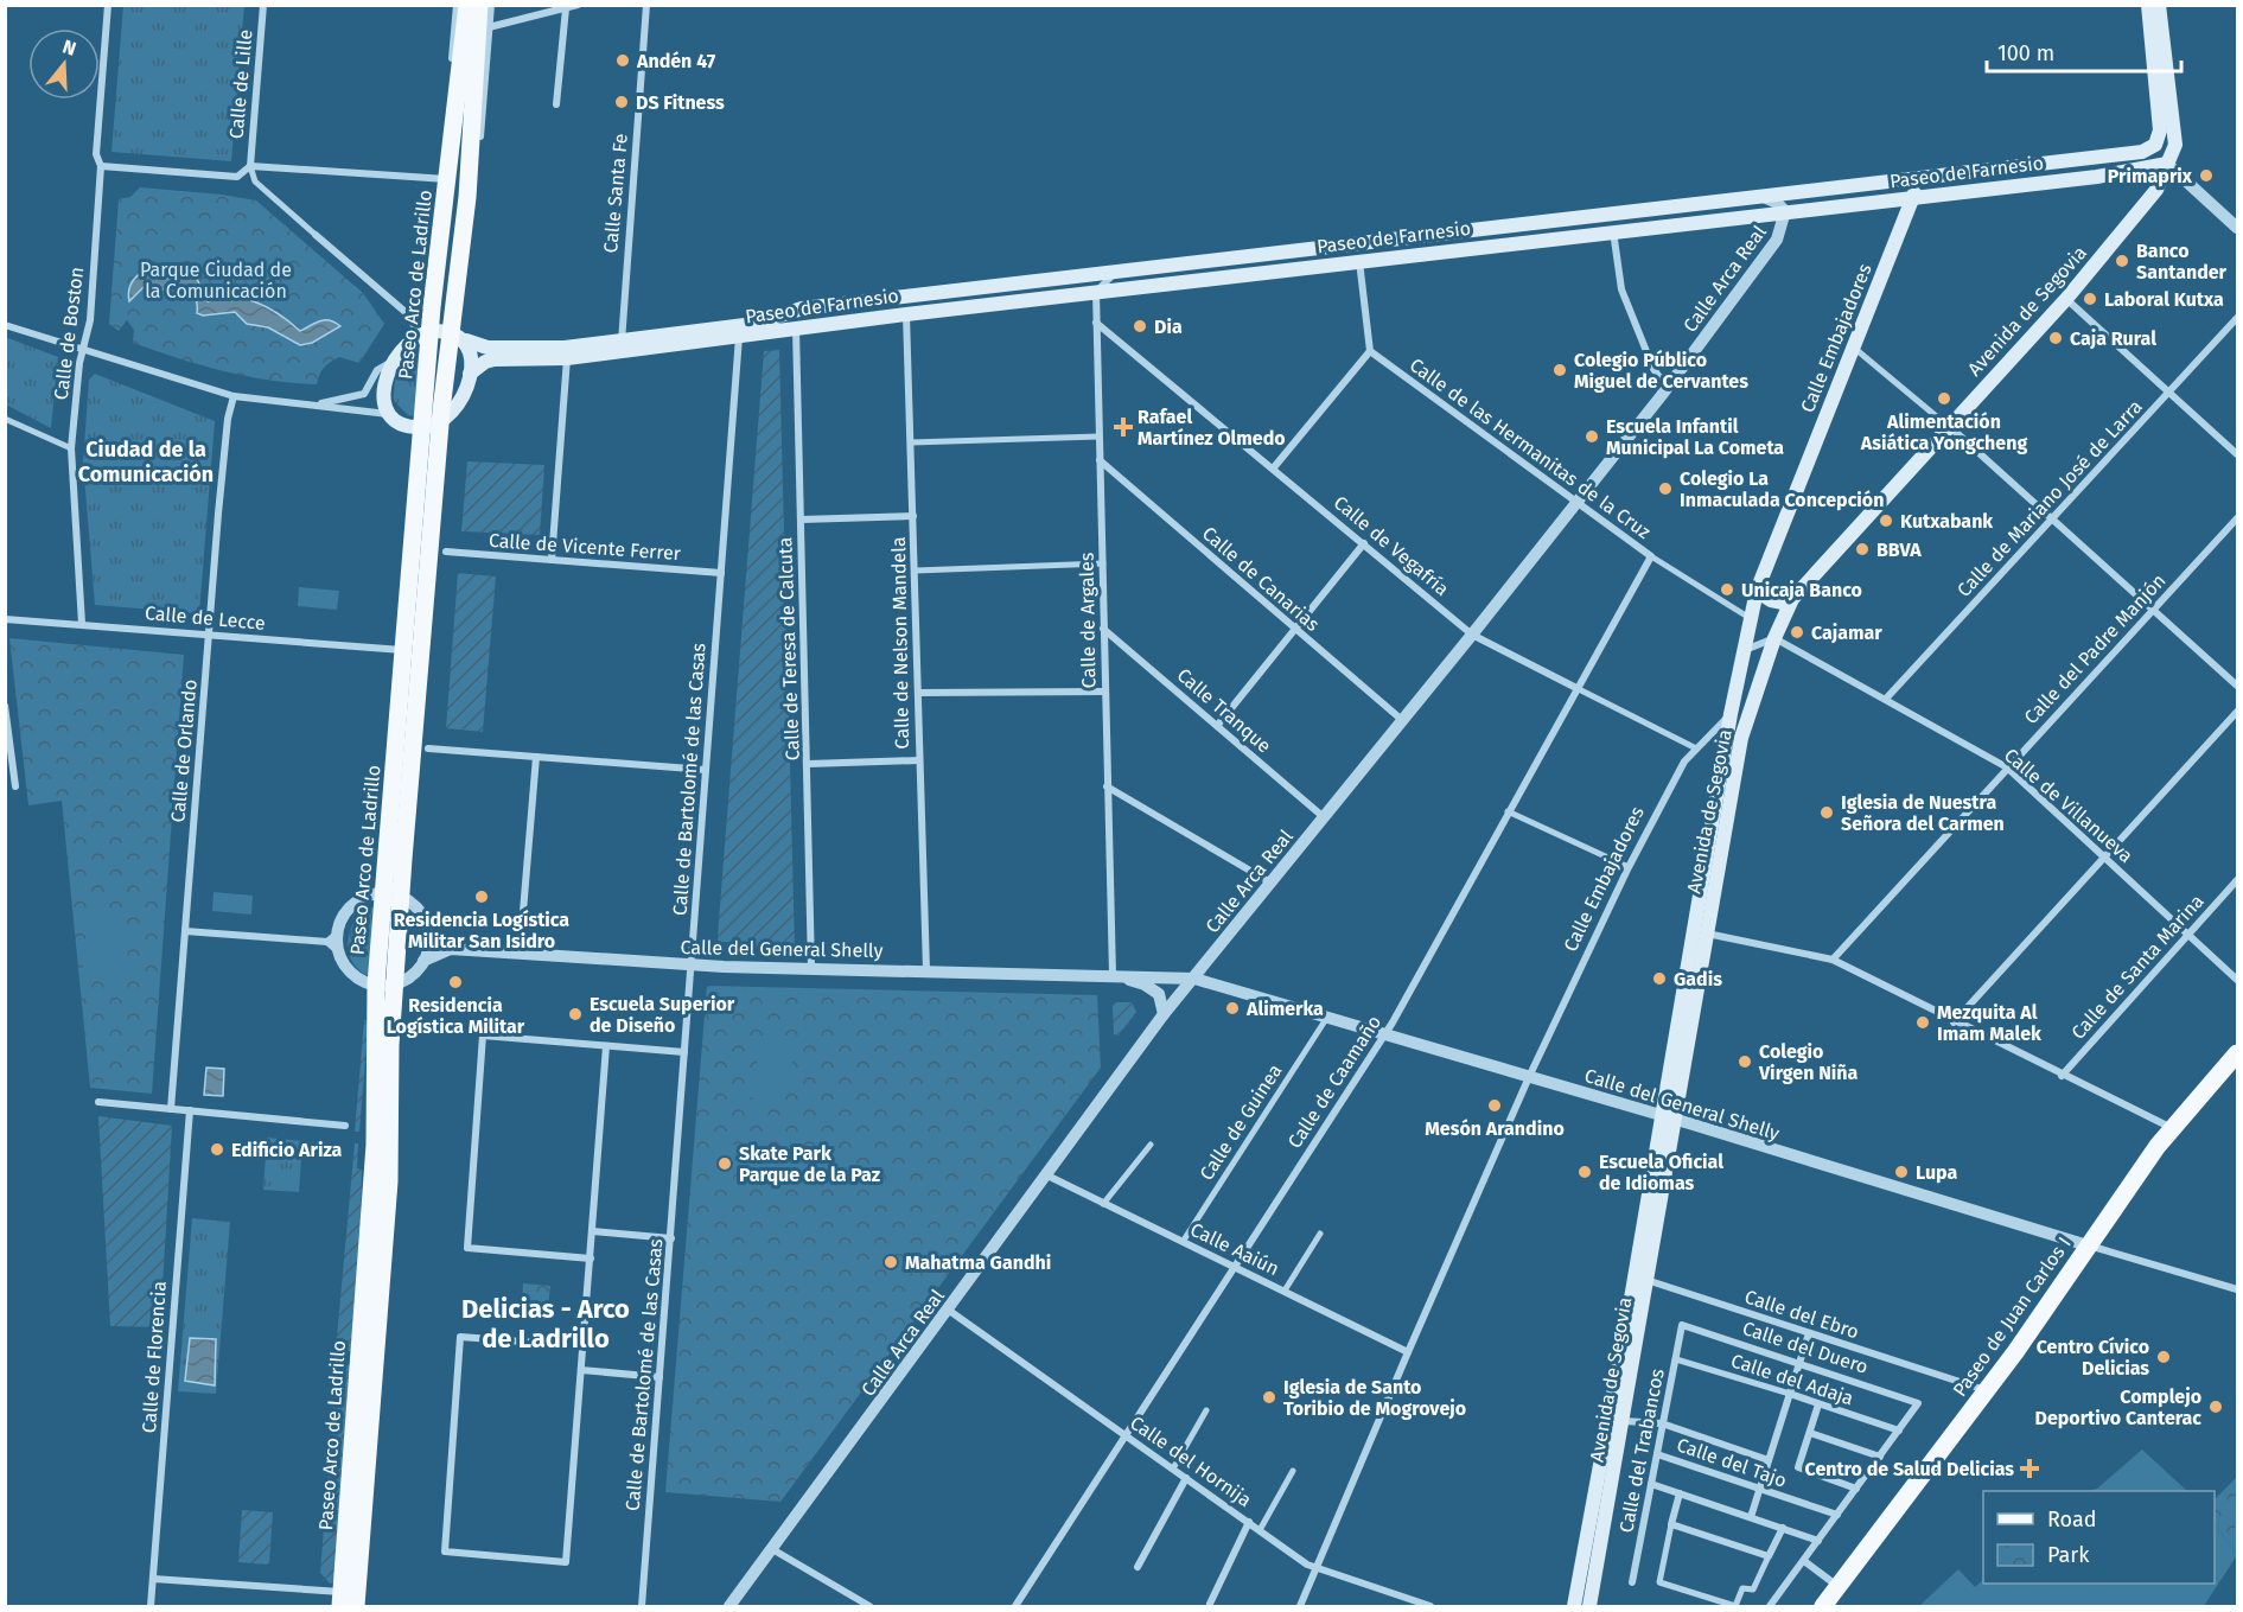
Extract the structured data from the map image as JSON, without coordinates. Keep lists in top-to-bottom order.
{
  "streets": {
    "main road": [
      "Paseo de Farnesio",
      "Paseo Arco de Ladrillo",
      "Avenida de Segovia",
      "Calle Embajadores",
      "Paseo de Juan Carlos I"
    ],
    "street": [
      "Calle de Lille",
      "Calle Santa Fe",
      "Calle Arca Real",
      "Calle de Boston",
      "Calle de las Hermanitas de la Cruz",
      "Calle de Mariano José de Larra",
      "Calle de Vegafría",
      "Calle de Vicente Ferrer",
      "Calle de Canarias",
      "Calle de Lecce",
      "Calle de Argales",
      "Calle de Nelson Mandela",
      "Calle de Teresa de Calcuta",
      "Calle del Padre Manjón",
      "Calle Tranque",
      "Calle de Orlando",
      "Calle de Bartolomé de las Casas",
      "Calle de Villanueva",
      "Calle del General Shelly",
      "Calle de Santa Marina",
      "Calle de Caamaño",
      "Calle de Guinea",
      "Calle Aaiún",
      "Calle del Ebro",
      "Calle del Duero",
      "Calle de Florencia",
      "Calle del Adaja",
      "Calle del Trabancos",
      "Calle del Hornija",
      "Calle del Tajo"
    ]
  },
  "crossings": [
    ["Paseo de Farnesio", "Calle Santa Fe"],
    ["Paseo de Farnesio", "Calle Arca Real"],
    ["Paseo de Farnesio", "Paseo Arco de Ladrillo"],
    ["Paseo de Farnesio", "Avenida de Segovia"],
    ["Paseo de Farnesio", "Calle Embajadores"],
    ["Paseo de Farnesio", "Calle de Argales"],
    ["Paseo de Farnesio", "Calle de Nelson Mandela"],
    ["Paseo de Farnesio", "Calle de Teresa de Calcuta"],
    ["Paseo de Farnesio", "Calle de Bartolomé de las Casas"],
    ["Calle Arca Real", "Calle de las Hermanitas de la Cruz"],
    ["Calle Arca Real", "Calle de Vegafría"],
    ["Calle Arca Real", "Calle de Canarias"],
    ["Calle Arca Real", "Calle Tranque"],
    ["Calle Arca Real", "Calle del General Shelly"],
    ["Calle Arca Real", "Calle Aaiún"],
    ["Calle Arca Real", "Calle del Hornija"],
    ["Paseo Arco de Ladrillo", "Calle de Lecce"],
    ["Paseo Arco de Ladrillo", "Calle del General Shelly"],
    ["Avenida de Segovia", "Calle Embajadores"],
    ["Avenida de Segovia", "Calle de Villanueva"],
    ["Avenida de Segovia", "Calle del General Shelly"],
    ["Avenida de Segovia", "Calle del Ebro"],
    ["Calle de Boston", "Calle de Lecce"],
    ["Calle Embajadores", "Calle de las Hermanitas de la Cruz"],
    ["Calle Embajadores", "Calle de Vegafría"],
    ["Calle Embajadores", "Calle del General Shelly"],
    ["Calle Embajadores", "Calle Aaiún"],
    ["Calle Embajadores", "Calle del Hornija"],
    ["Calle de las Hermanitas de la Cruz", "Calle de Caamaño"],
    ["Calle de Mariano José de Larra", "Calle de Villanueva"],
    ["Calle de Vegafría", "Calle de Argales"],
    ["Calle de Vegafría", "Calle de Caamaño"],
    ["Calle de Vicente Ferrer", "Calle de Bartolomé de las Casas"],
    ["Calle de Canarias", "Calle de Argales"],
    ["Calle de Lecce", "Calle de Orlando"],
    ["Calle de Argales", "Calle Tranque"],
    ["Calle de Argales", "Calle del General Shelly"],
    ["Calle de Nelson Mandela", "Calle del General Shelly"],
    ["Calle de Teresa de Calcuta", "Calle del General Shelly"],
    ["Calle del Padre Manjón", "Calle de Villanueva"],
    ["Calle de Bartolomé de las Casas", "Calle del General Shelly"],
    ["Calle de Villanueva", "Calle de Santa Marina"],
    ["Calle del General Shelly", "Calle de Caamaño"],
    ["Calle del General Shelly", "Calle de Guinea"],
    ["Calle del General Shelly", "Paseo de Juan Carlos I"],
    ["Calle de Caamaño", "Calle Aaiún"],
    ["Calle de Caamaño", "Calle del Hornija"],
    ["Calle de Guinea", "Calle Aaiún"],
    ["Calle del Ebro", "Paseo de Juan Carlos I"],
    ["Calle del Duero", "Calle del Adaja"],
    ["Calle del Duero", "Calle del Trabancos"],
    ["Calle del Adaja", "Calle del Trabancos"],
    ["Calle del Trabancos", "Calle del Tajo"]
  ],
  "districts": ["Ciudad de la Comunicación", "Delicias - Arco de Ladrillo"],
  "parks": ["Parque Ciudad de la Comunicación"],
  "places": {
    "other": [
      "Andén 47",
      "DS Fitness",
      "Primaprix",
      "Banco Santander",
      "Laboral Kutxa",
      "Dia",
      "Caja Rural",
      "Colegio Público Miguel de Cervantes",
      "Alimentación Asiática Yongcheng",
      "Escuela Infantil Municipal La Cometa",
      "Colegio La Inmaculada Concepción",
      "Kutxabank",
      "BBVA",
      "Unicaja Banco",
      "Cajamar",
      "Iglesia de Nuestra Señora del Carmen",
      "Residencia Logística Militar San Isidro",
      "Gadis",
      "Residencia Logística Militar",
      "Alimerka",
      "Escuela Superior de Diseño",
      "Mezquita Al Imam Malek",
      "Colegio Virgen Niña",
      "Mesón Arandino",
      "Edificio Ariza",
      "Skate Park Parque de la Paz",
      "Escuela Oficial de Idiomas",
      "Lupa",
      "Mahatma Gandhi",
      "Centro Cívico Delicias",
      "Iglesia de Santo Toribio de Mogrovejo",
      "Complejo Deportivo Canterac"
    ],
    "health": ["Rafael Martínez Olmedo", "Centro de Salud Delicias"]
  },
  "legend": ["Road", "Park"],
  "scale_bar": "100 m",
  "north": "top"
}
